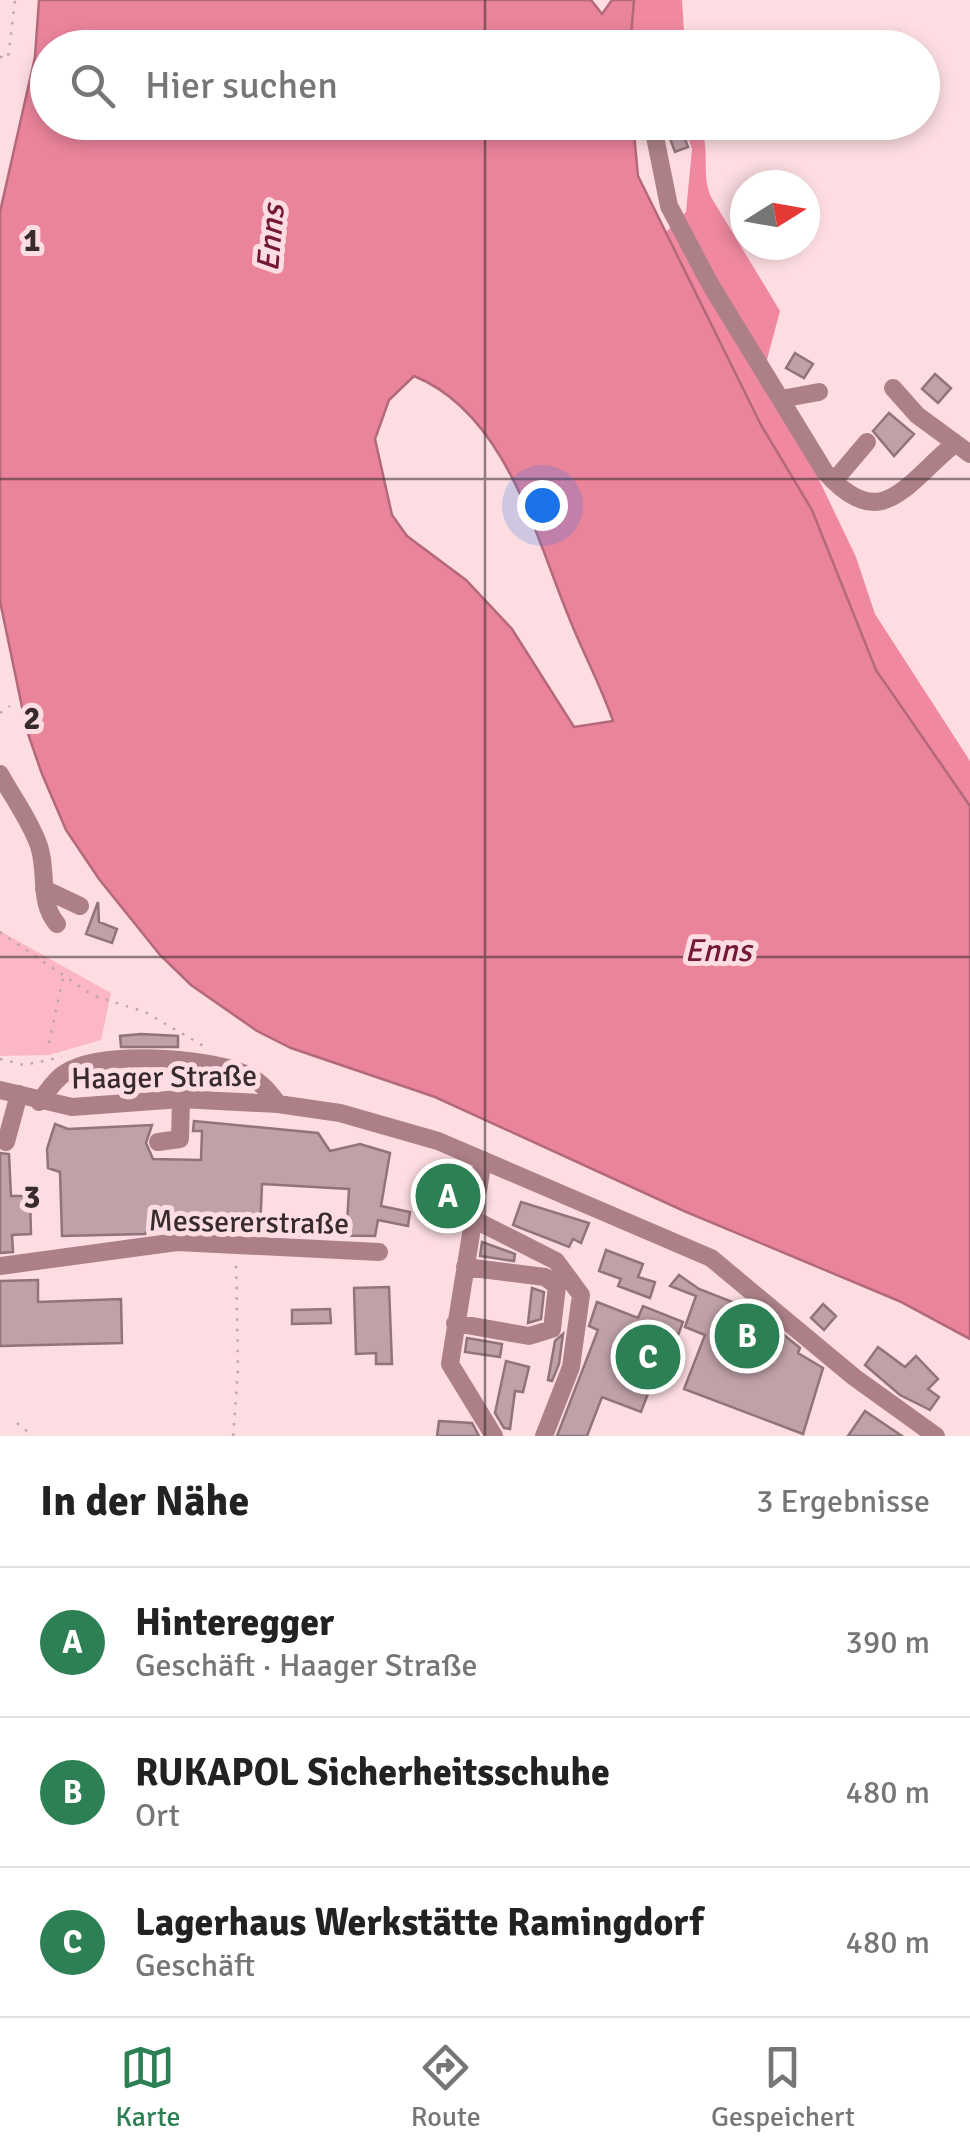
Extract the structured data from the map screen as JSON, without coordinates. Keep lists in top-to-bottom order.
{
  "streets": {
    "street": ["Haager Straße", "Messererstraße"]
  },
  "water": ["Enns"],
  "north": "right",
  "page": {
    "search": "Hier suchen",
    "pins": ["A", "B", "C"],
    "heading": ["In der Nähe", "3 Ergebnisse"],
    "list": [
      {
        "mark": "A",
        "name": "Hinteregger",
        "note": "Geschäft · Haager Straße",
        "value": "390 m"
      },
      {
        "mark": "B",
        "name": "RUKAPOL Sicherheitsschuhe",
        "note": "Ort",
        "value": "480 m"
      },
      {
        "mark": "C",
        "name": "Lagerhaus Werkstätte Ramingdorf",
        "note": "Geschäft",
        "value": "480 m"
      }
    ],
    "nav": ["Karte", "Route", "Gespeichert"]
  },
  "grid": {
    "rows": ["1", "2", "3"]
  }
}
